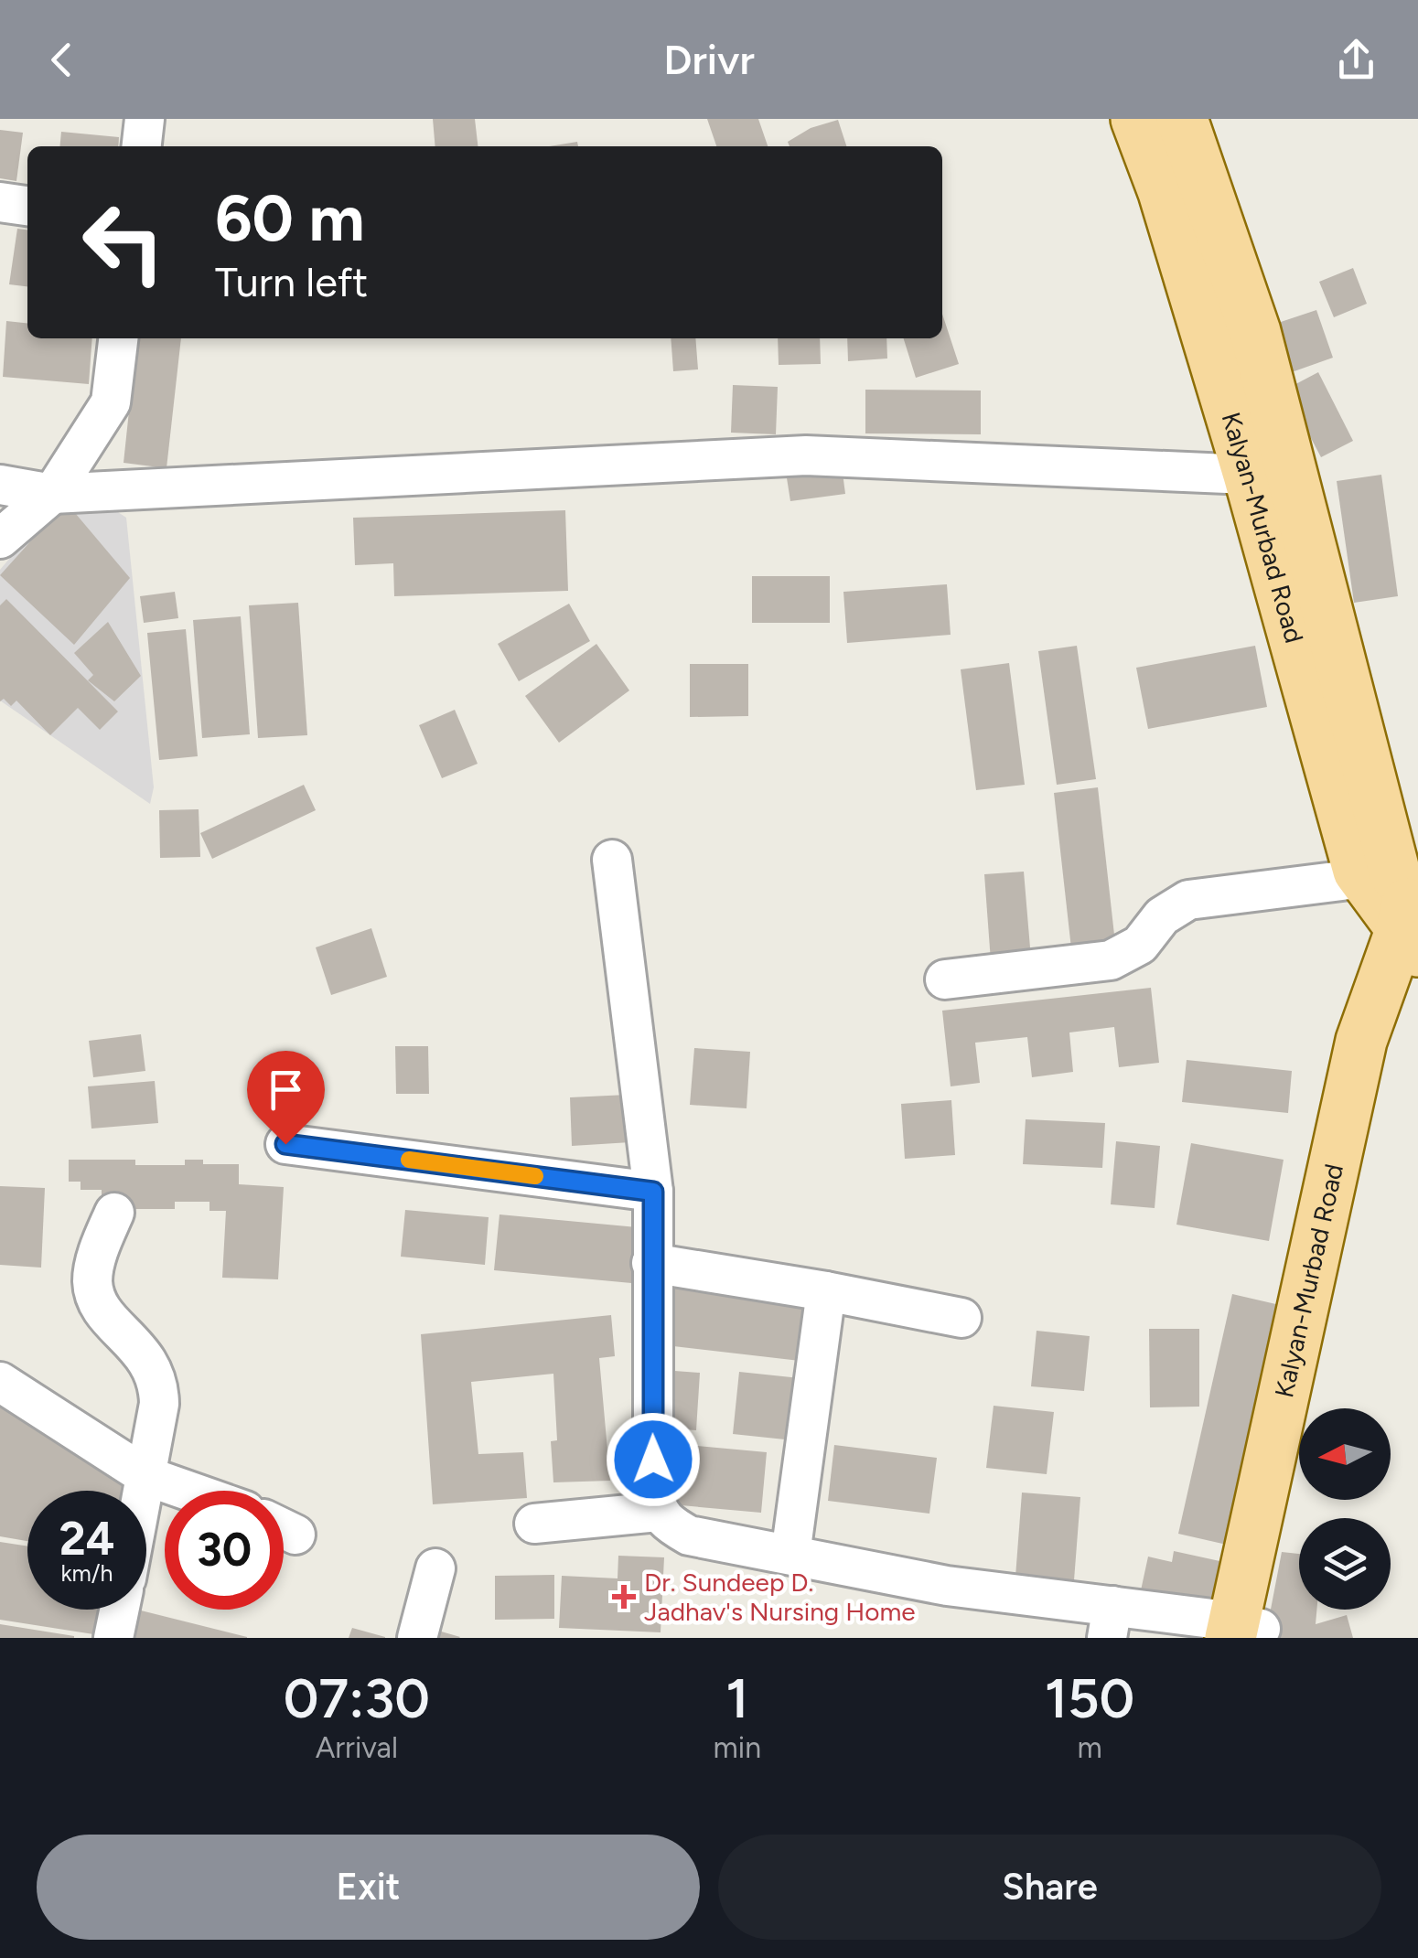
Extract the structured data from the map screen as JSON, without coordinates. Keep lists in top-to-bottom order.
{
  "streets": {
    "main road": ["Kalyan-Murbad Road"]
  },
  "places": {
    "health": ["Dr. Sundeep D. Jadhav's Nursing Home"]
  },
  "north": "left",
  "page": {
    "header": "Drivr",
    "turn": ["60 m", "Turn left"],
    "speed": "24 km/h",
    "limit": "30",
    "eta": [
      "07:30",
      "Arrival",
      "1",
      "min",
      "150",
      "m"
    ],
    "buttons": ["Exit", "Share"]
  }
}
